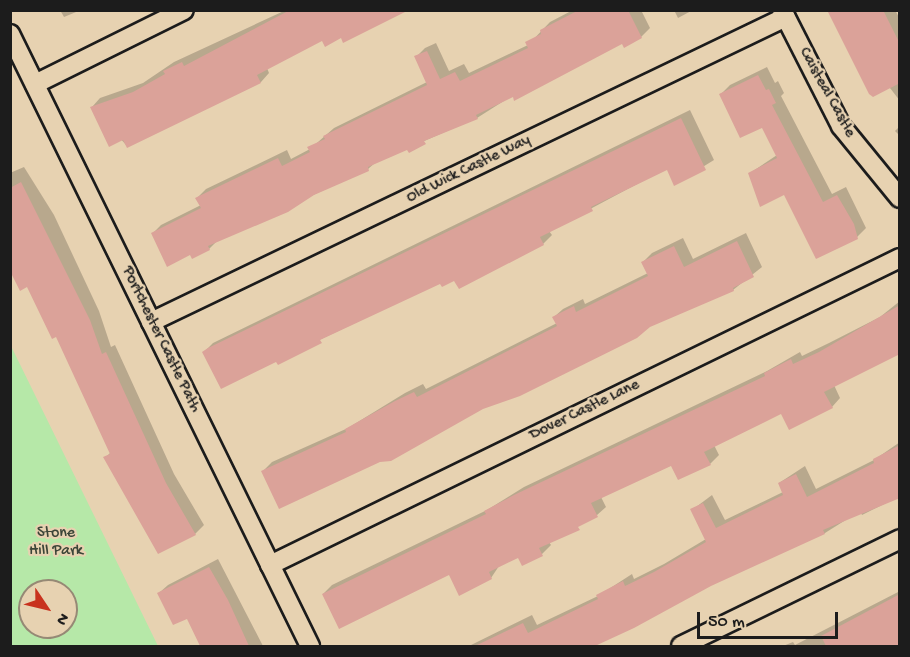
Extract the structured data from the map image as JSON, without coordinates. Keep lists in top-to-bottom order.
{
  "streets": {
    "street": [
      "Caisteal Castle",
      "Old Wick Castle Way",
      "Portchester Castle Path",
      "Dover Castle Lane"
    ]
  },
  "crossings": [
    ["Caisteal Castle", "Old Wick Castle Way"],
    ["Old Wick Castle Way", "Portchester Castle Path"],
    ["Portchester Castle Path", "Dover Castle Lane"]
  ],
  "parks": ["Stone Hill Park"],
  "scale_bar": "50 m",
  "north": "bottom right"
}
